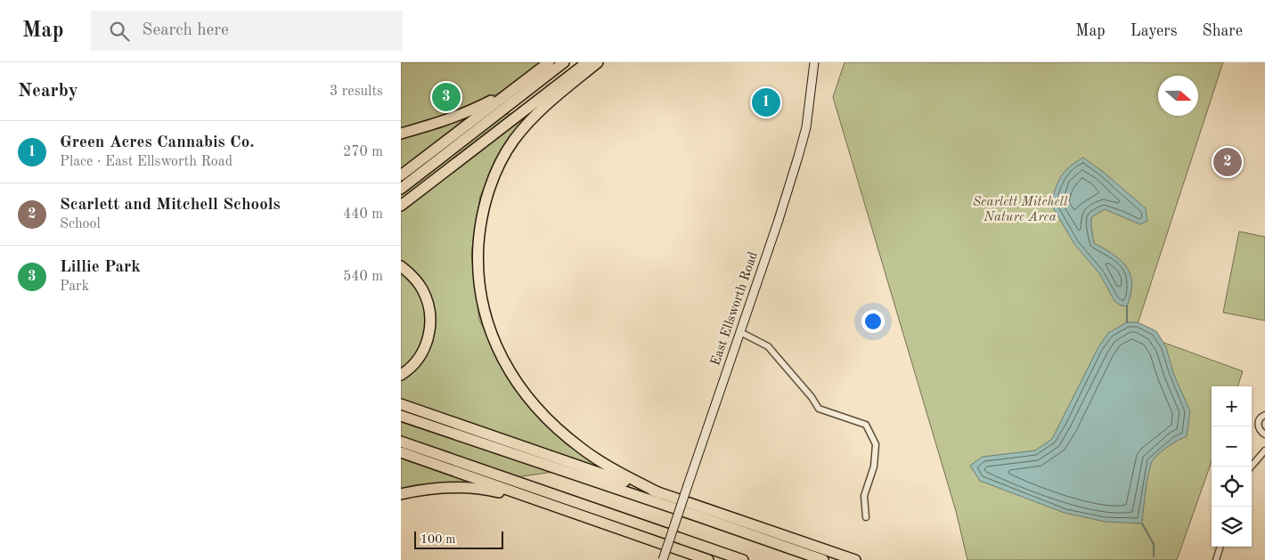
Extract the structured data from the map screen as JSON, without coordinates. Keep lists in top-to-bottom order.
{
  "streets": {
    "main road": ["East Ellsworth Road"]
  },
  "parks": ["Scarlett Mitchell Nature Area"],
  "scale_bar": "100 m",
  "north": "right",
  "page": {
    "header": "Map",
    "search": "Search here",
    "nav": ["Map", "Layers", "Share"],
    "heading": ["Nearby", "3 results"],
    "pins": ["3", "1", "2"],
    "list": [
      {
        "mark": "1",
        "name": "Green Acres Cannabis Co.",
        "note": "Place · East Ellsworth Road",
        "value": "270 m"
      },
      {
        "mark": "2",
        "name": "Scarlett and Mitchell Schools",
        "note": "School",
        "value": "440 m"
      },
      {
        "mark": "3",
        "name": "Lillie Park",
        "note": "Park",
        "value": "540 m"
      }
    ],
    "map_buttons": ["+", "−"],
    "scale": "100 m"
  }
}
